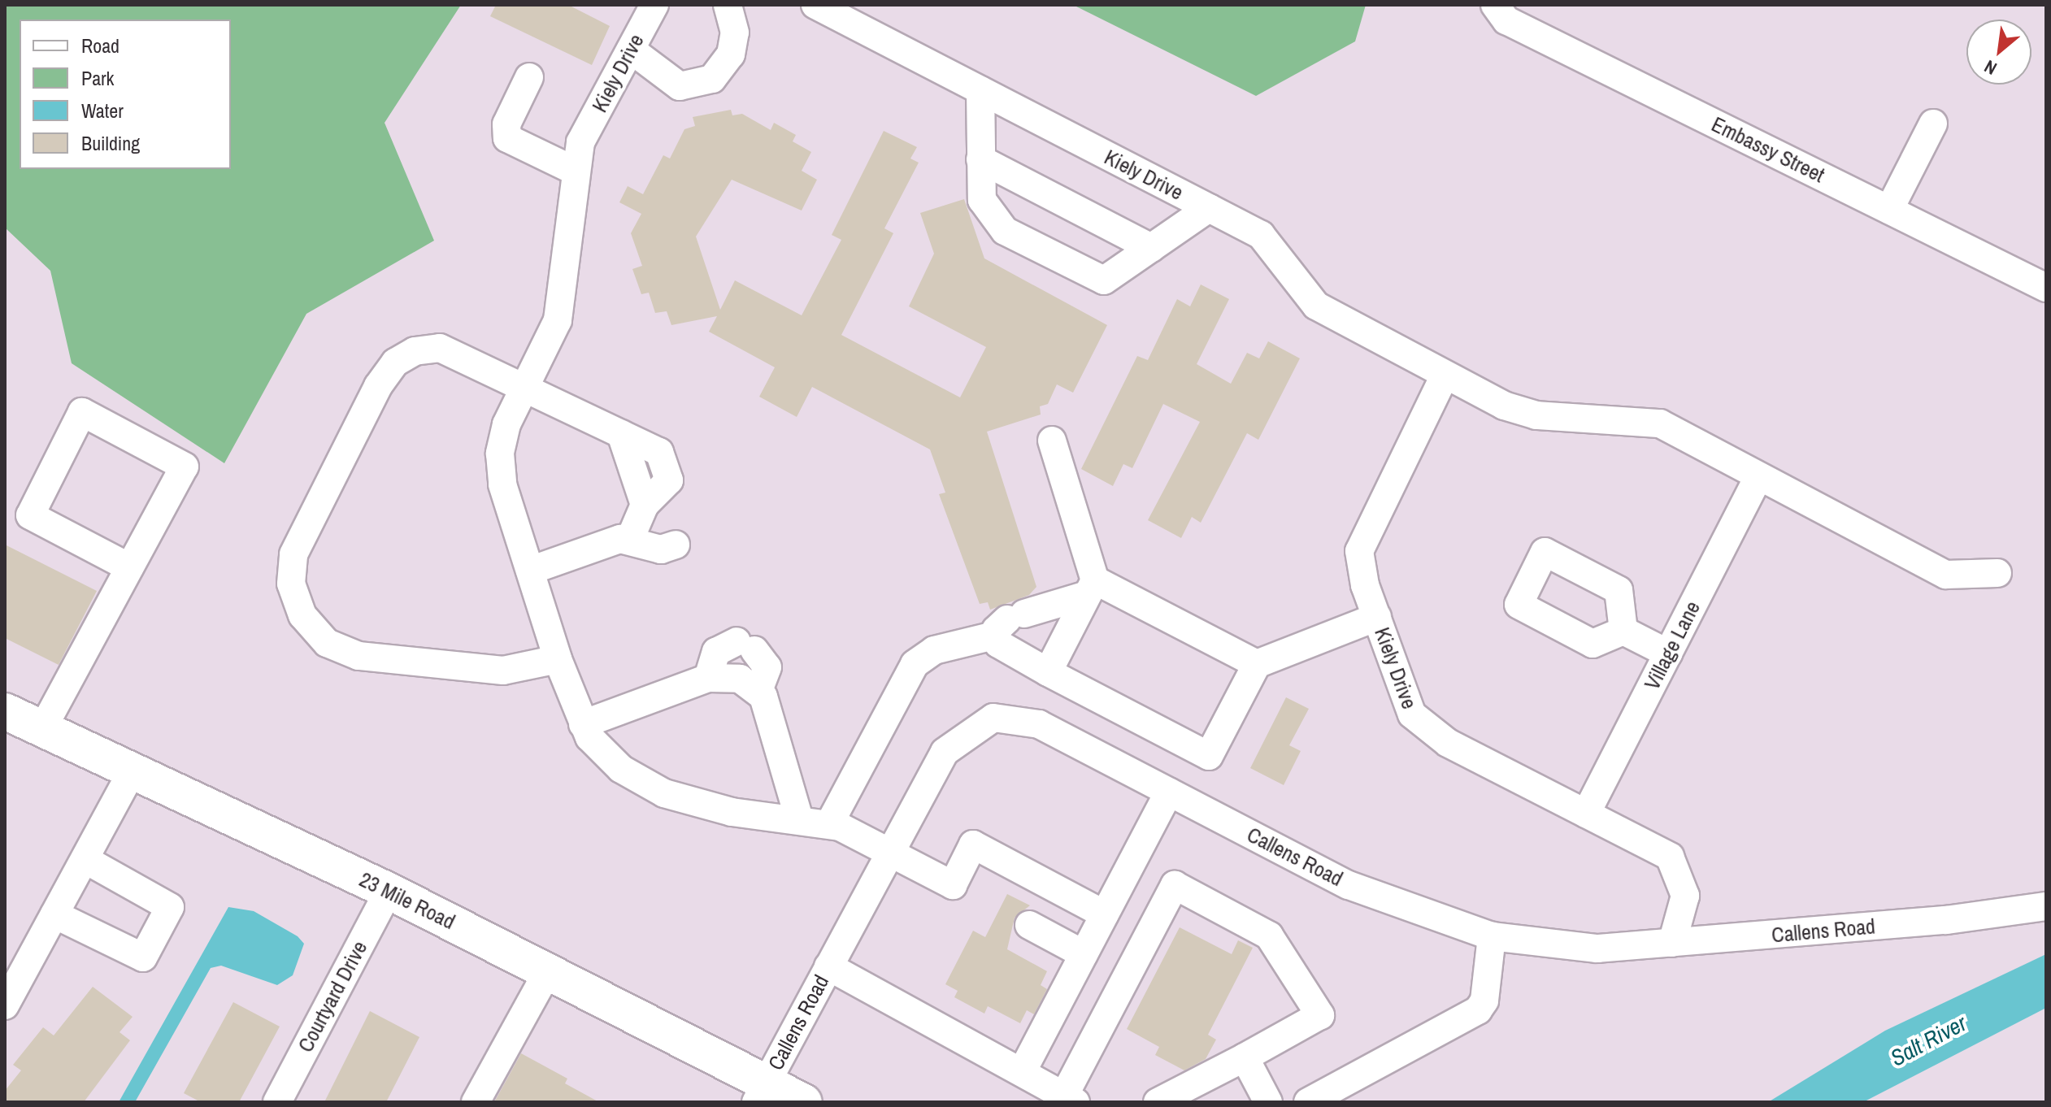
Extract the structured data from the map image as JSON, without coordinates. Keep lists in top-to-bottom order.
{
  "streets": {
    "main road": ["23 Mile Road"],
    "street": [
      "Kiely Drive",
      "Embassy Street",
      "Village Lane",
      "Callens Road",
      "Courtyard Drive"
    ]
  },
  "crossings": [
    ["Kiely Drive", "Village Lane"],
    ["Kiely Drive", "Callens Road"],
    ["Callens Road", "23 Mile Road"],
    ["23 Mile Road", "Courtyard Drive"]
  ],
  "water": ["Salt River"],
  "legend": [
    "Road",
    "Park",
    "Water",
    "Building"
  ],
  "north": "bottom left"
}
